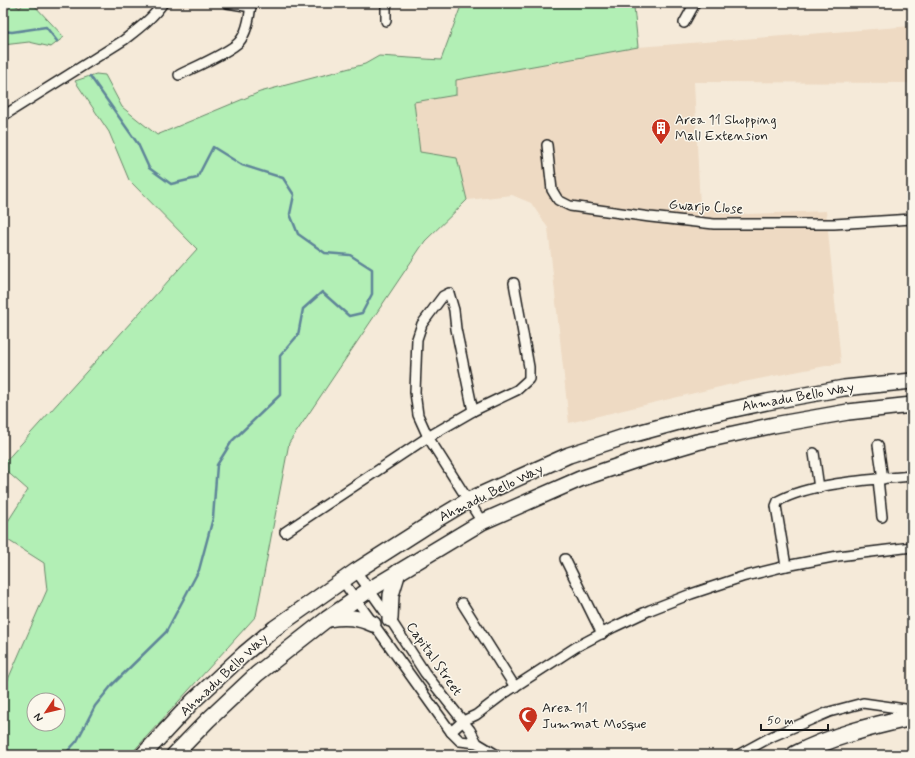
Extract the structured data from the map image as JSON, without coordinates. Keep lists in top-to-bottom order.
{
  "streets": {
    "main road": ["Ahmadu Bello Way"],
    "street": ["Gwarjo Close", "Capital Street"]
  },
  "crossings": [
    ["Ahmadu Bello Way", "Capital Street"]
  ],
  "places": {
    "building": ["Area 11 Shopping Mall Extension"],
    "mosque": ["Area 11 Jummat Mosque"]
  },
  "scale_bar": "50 m",
  "north": "bottom left"
}
